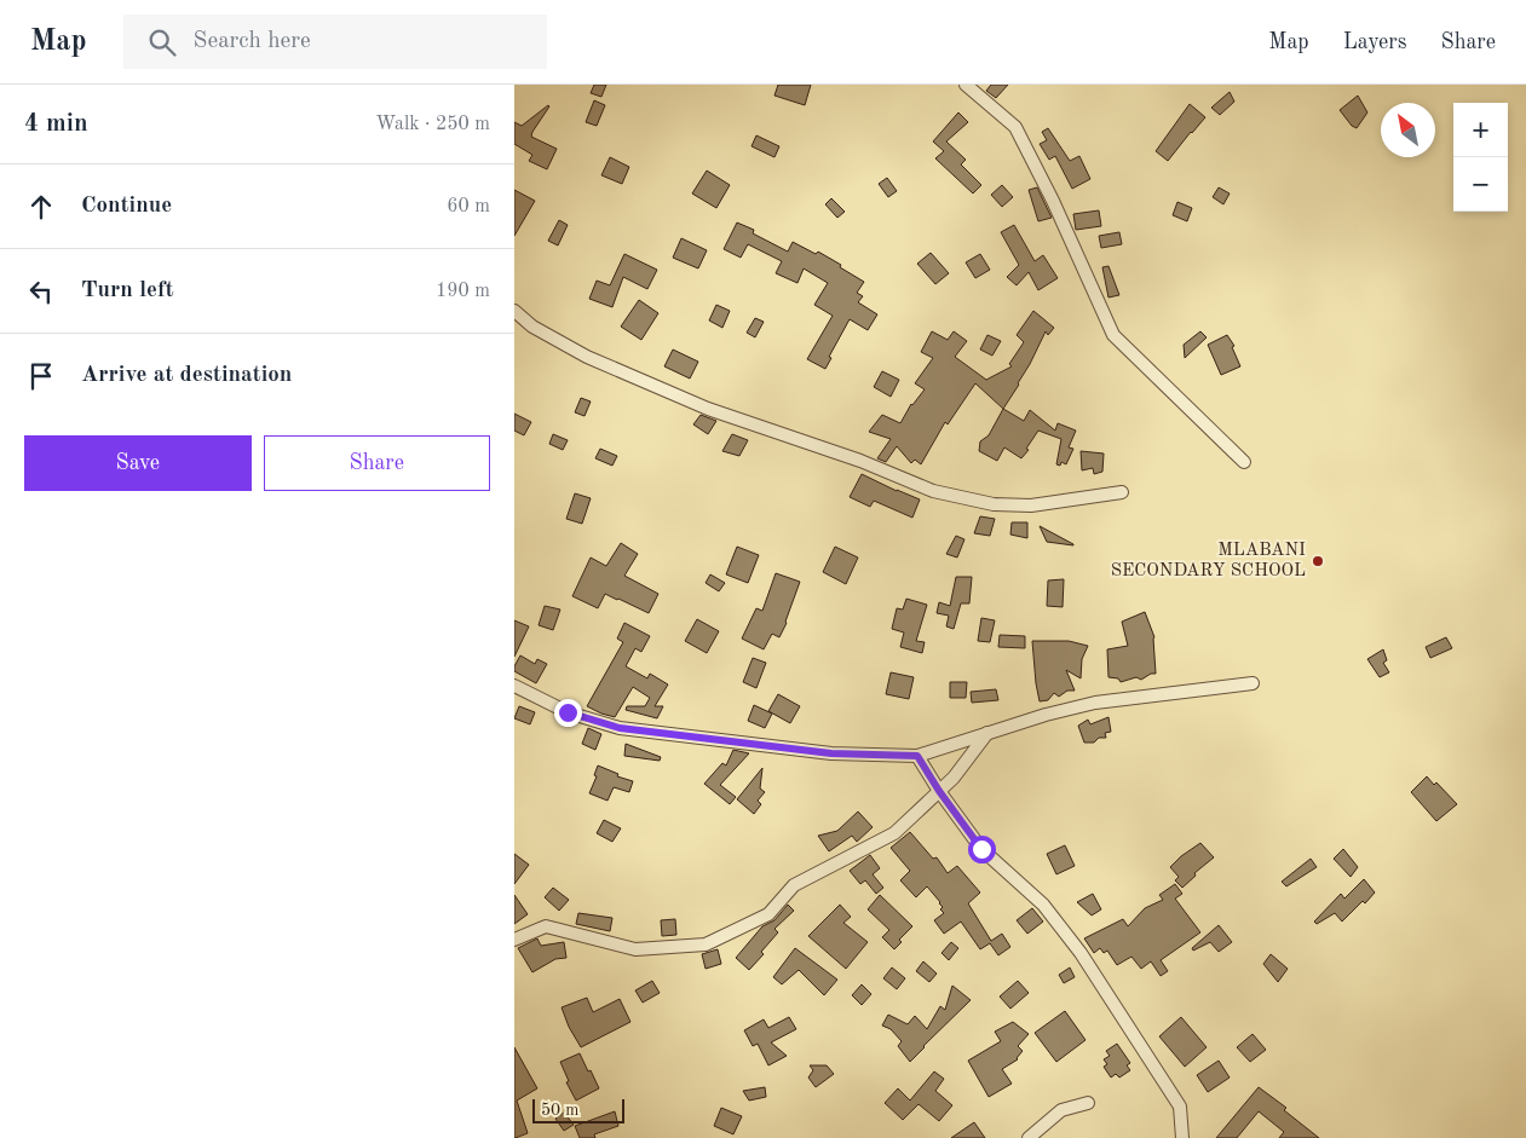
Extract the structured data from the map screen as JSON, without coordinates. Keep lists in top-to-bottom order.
{
  "places": ["MLABANI SECONDARY SCHOOL"],
  "scale_bar": "50 m",
  "north": "top left",
  "page": {
    "header": "Map",
    "search": "Search here",
    "nav": ["Map", "Layers", "Share"],
    "heading": ["4 min", "Walk · 250 m"],
    "map_buttons": ["+", "−"],
    "list": [
      ["Continue", "60 m"],
      ["Turn left", "190 m"],
      "Arrive at destination"
    ],
    "buttons": ["Save", "Share"],
    "scale": "50 m"
  }
}
